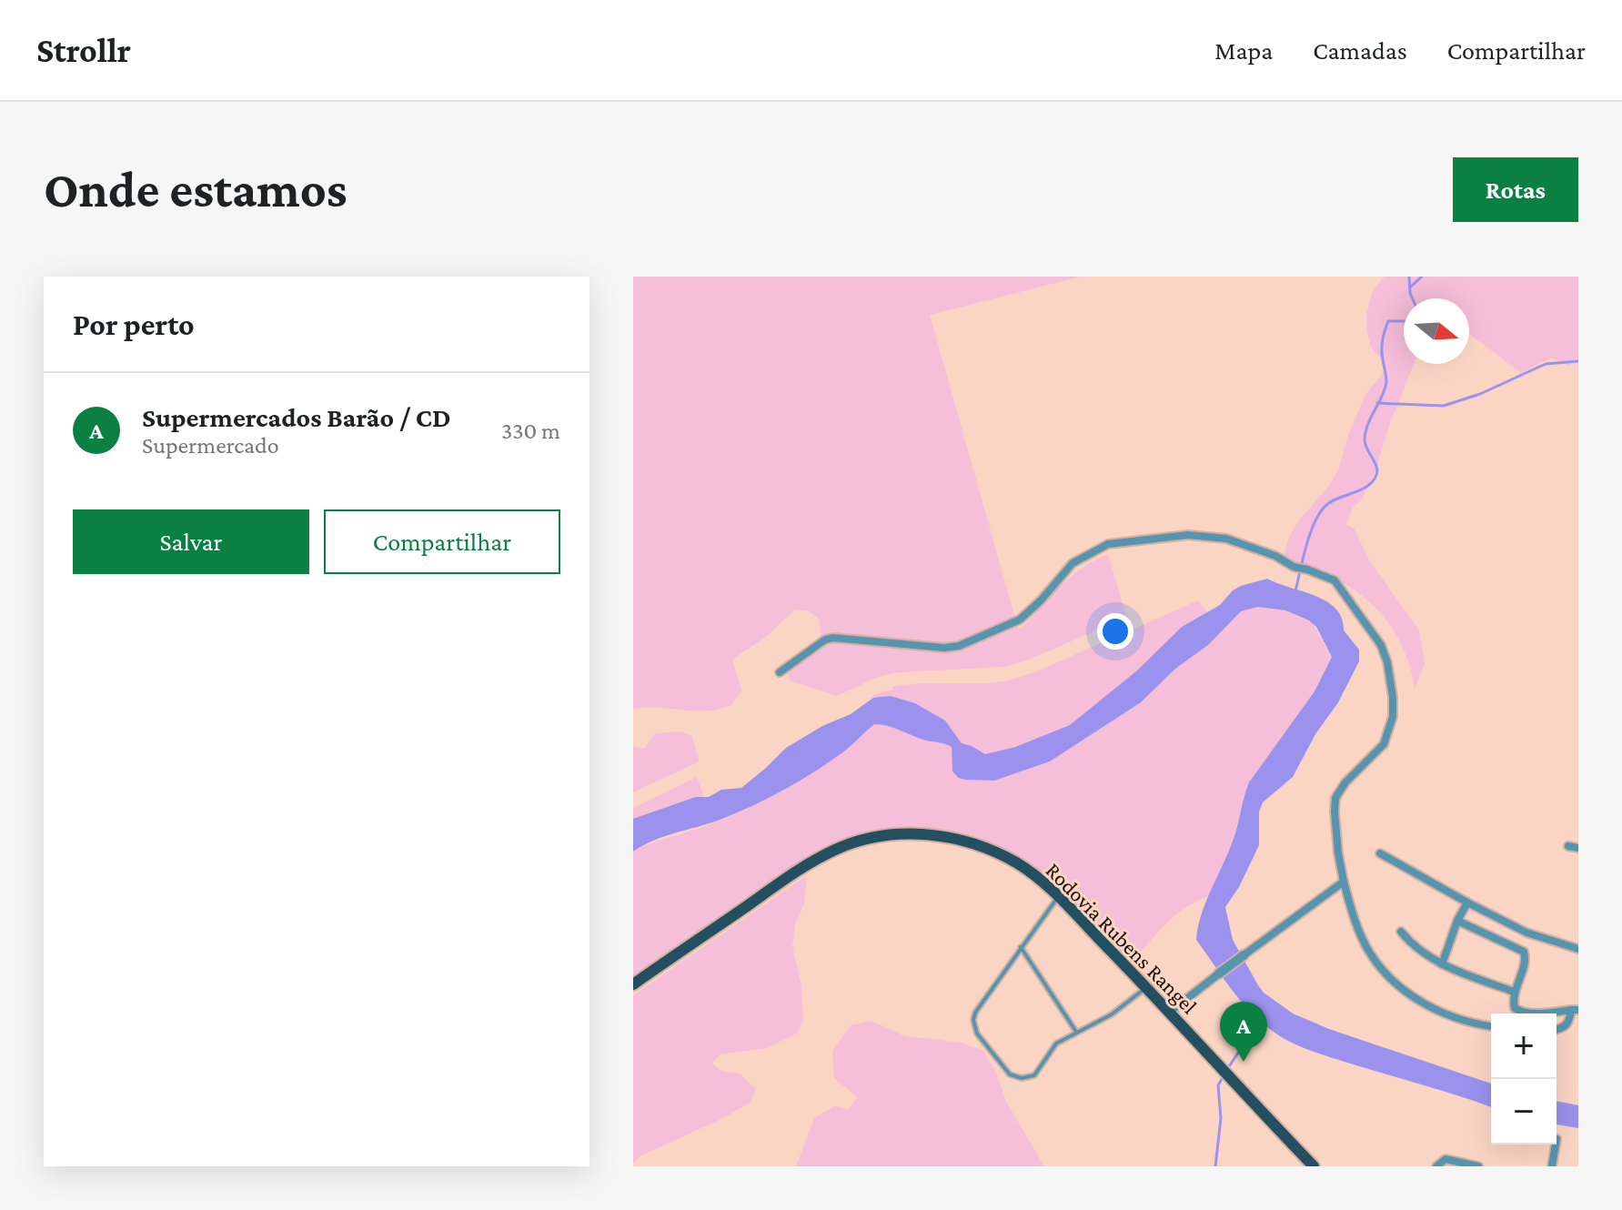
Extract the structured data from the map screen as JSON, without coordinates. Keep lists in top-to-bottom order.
{
  "streets": {
    "main road": ["Rodovia Rubens Rangel"]
  },
  "north": "right",
  "page": {
    "header": "Strollr",
    "nav": ["Mapa", "Camadas", "Compartilhar"],
    "buttons": [
      "Rotas",
      ["Salvar", "Compartilhar"]
    ],
    "title": "Onde estamos",
    "heading": "Por perto",
    "list": [
      {
        "mark": "A",
        "name": "Supermercados Barão / CD",
        "note": "Supermercado",
        "value": "330 m"
      }
    ],
    "pins": "A",
    "map_buttons": ["+", "−"]
  }
}
